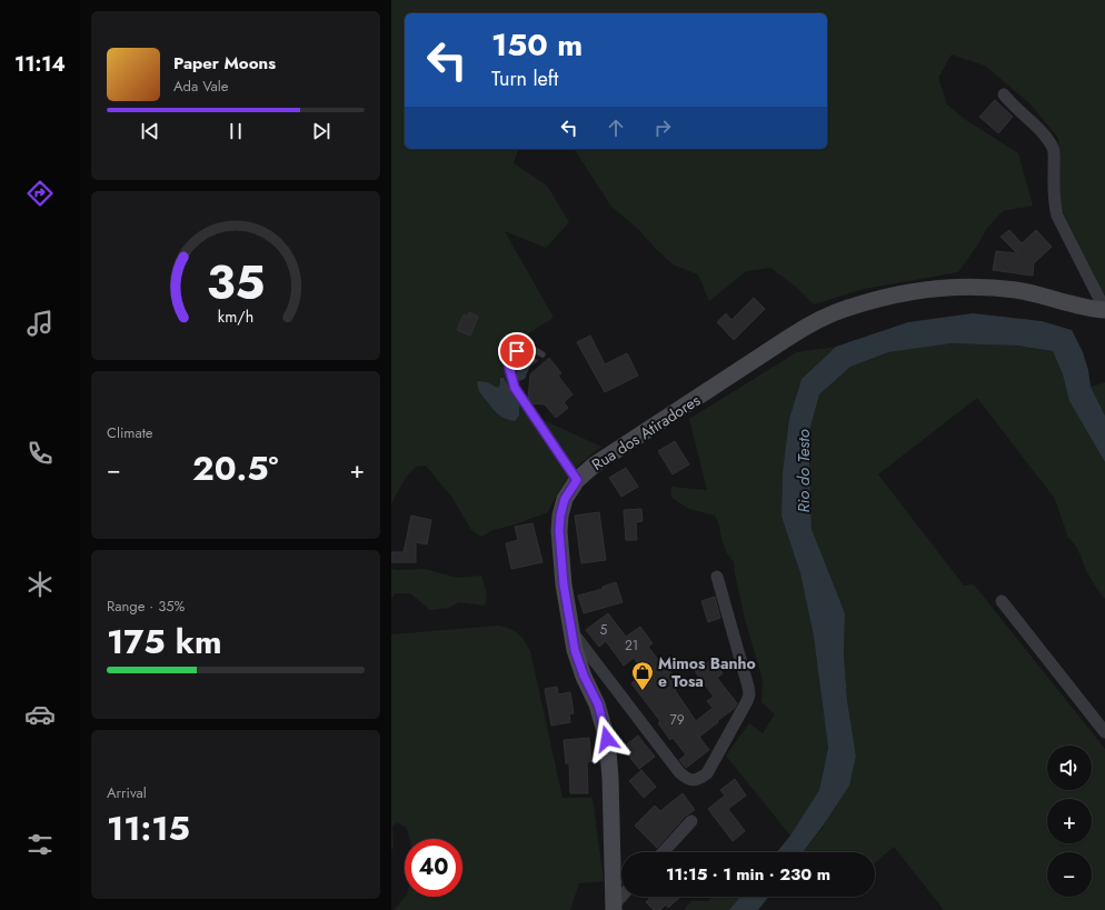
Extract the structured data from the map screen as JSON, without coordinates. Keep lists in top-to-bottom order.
{
  "streets": {
    "street": ["Rua dos Atiradores"]
  },
  "water": ["Rio do Testo"],
  "places": {
    "shop": ["Mimos Banho e Tosa"]
  },
  "house_numbers": ["5", "21", "79"],
  "page": {
    "tabs": "11:14",
    "turn": ["150 m", "Turn left"],
    "song": ["Paper Moons", "Ada Vale"],
    "tile": [
      "Climate",
      ["Range · 35%", "175 km"],
      ["Arrival", "11:15"]
    ],
    "heat": ["−", "20.5°", "+"],
    "map_buttons": ["+", "−"],
    "limit": "40",
    "trip": "11:15 · 1 min · 230 m",
    "gauge": ["35", "km/h"]
  }
}
